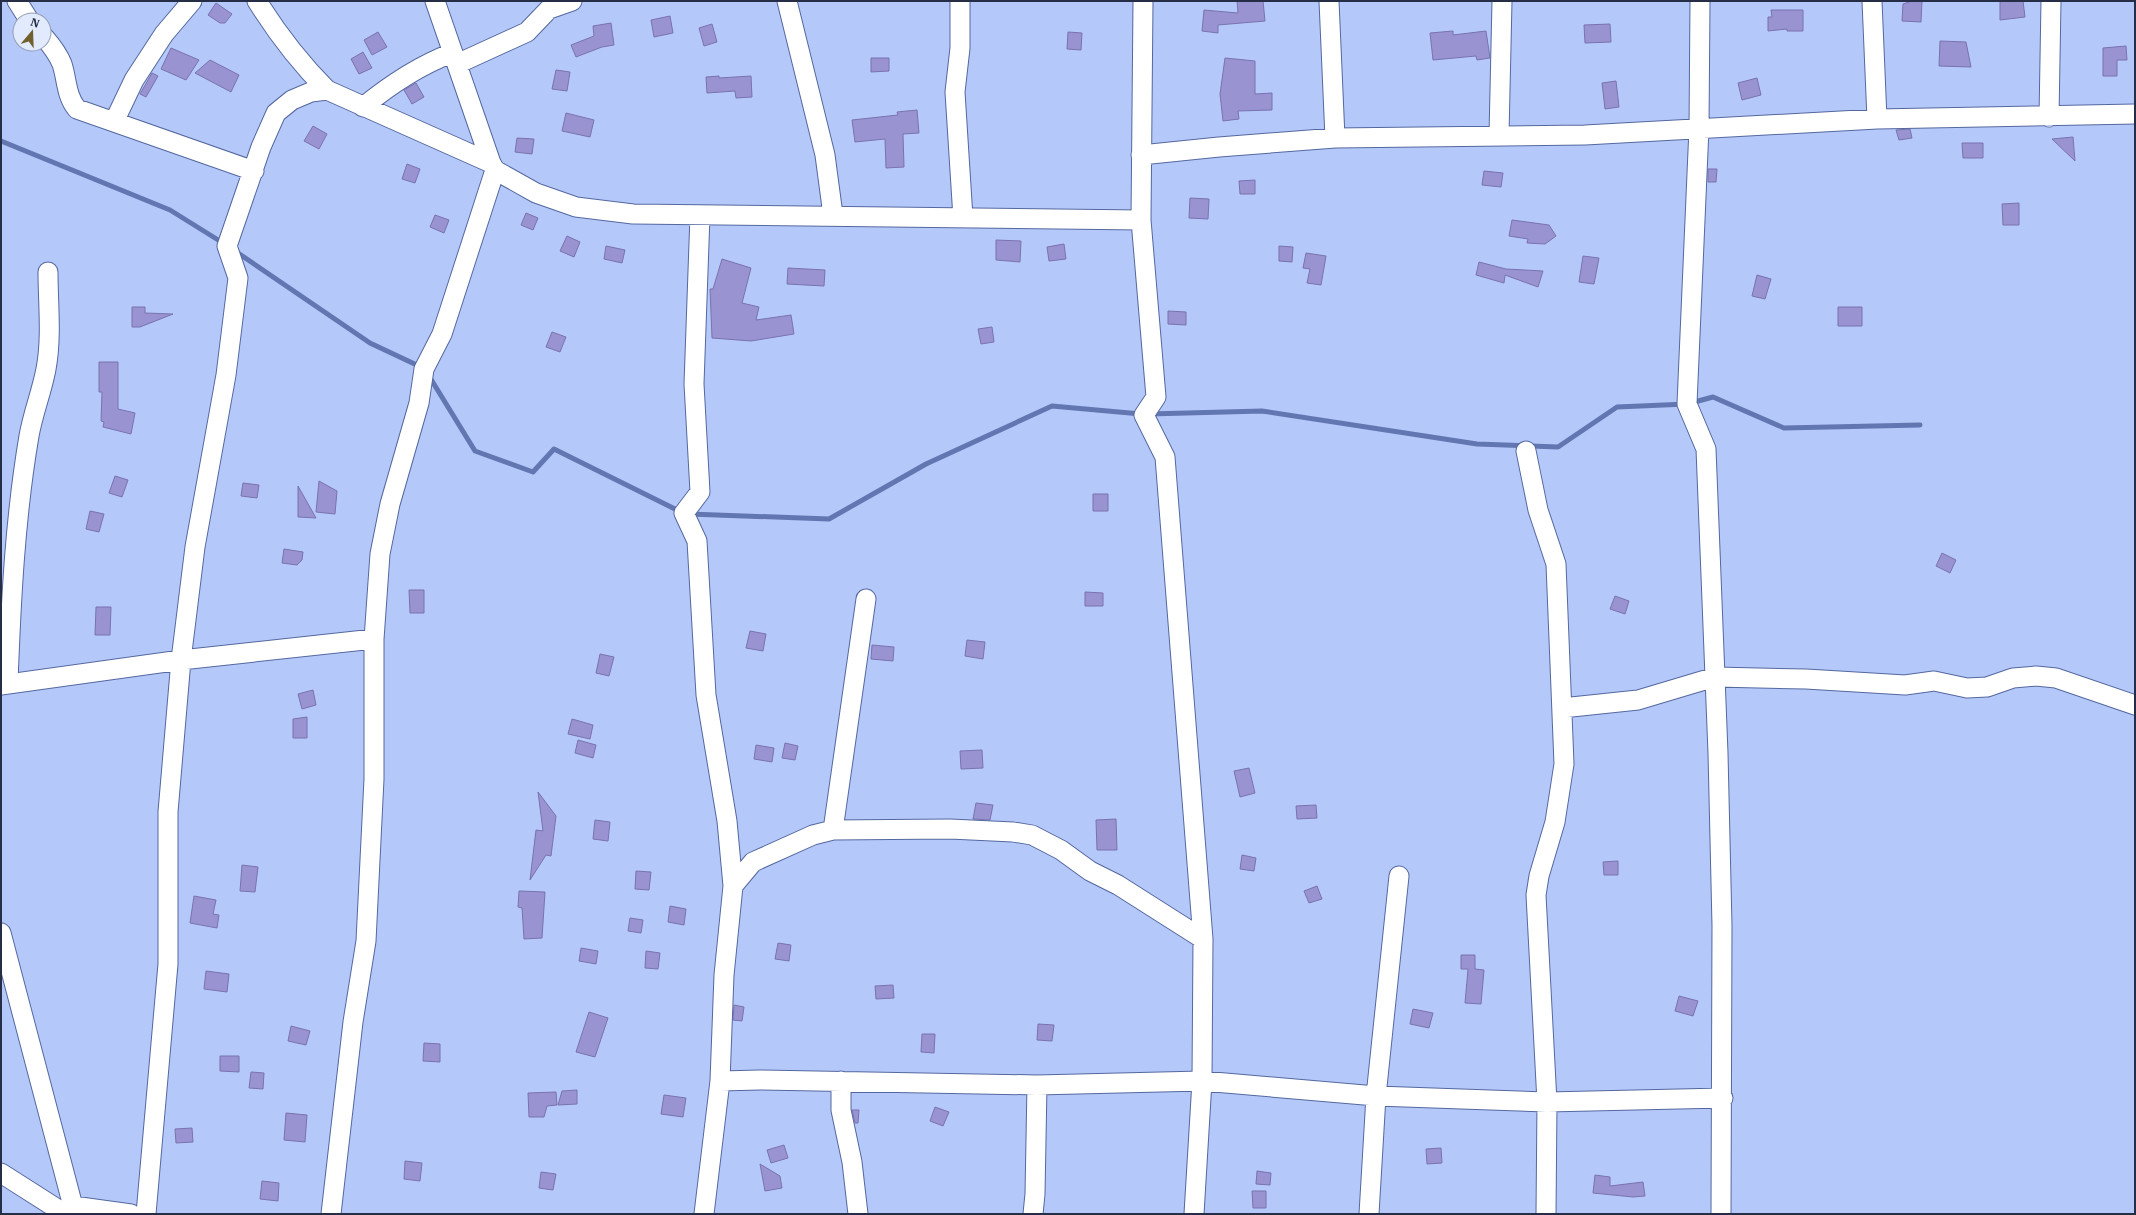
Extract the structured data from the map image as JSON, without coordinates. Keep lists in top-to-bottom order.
{
  "north": "top"
}
